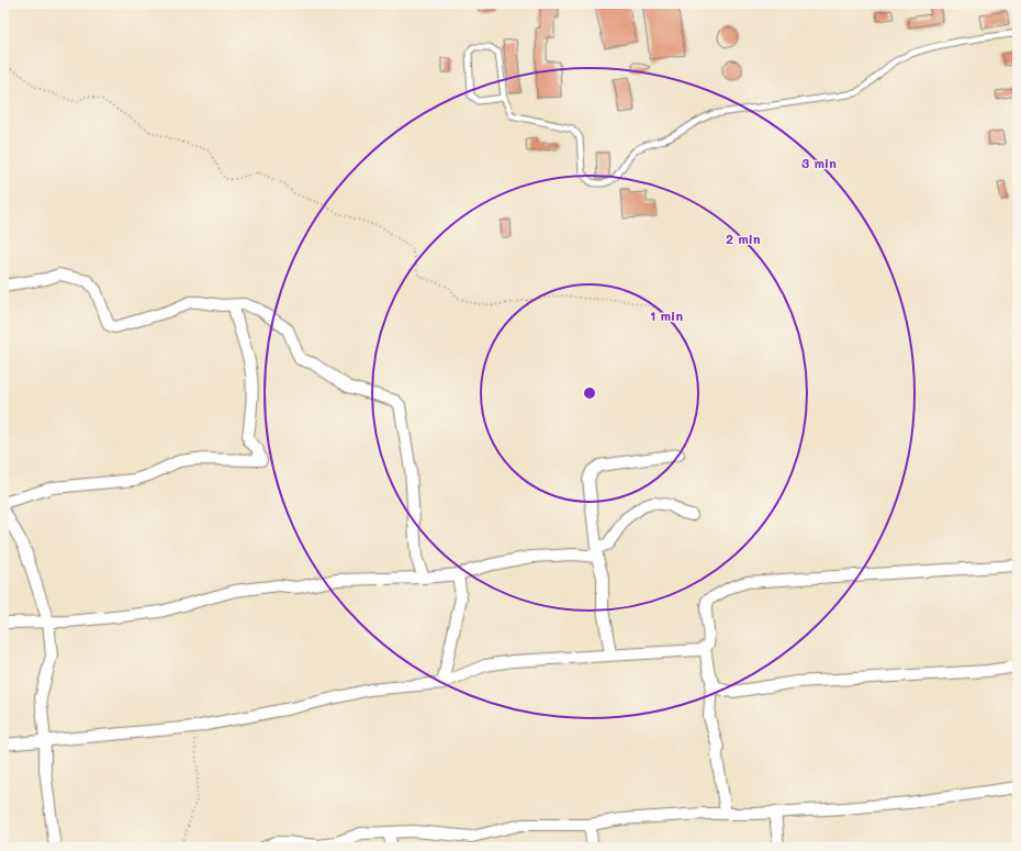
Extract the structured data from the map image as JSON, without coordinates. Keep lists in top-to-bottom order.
{
  "rings": ["3 min", "2 min", "1 min"]
}
